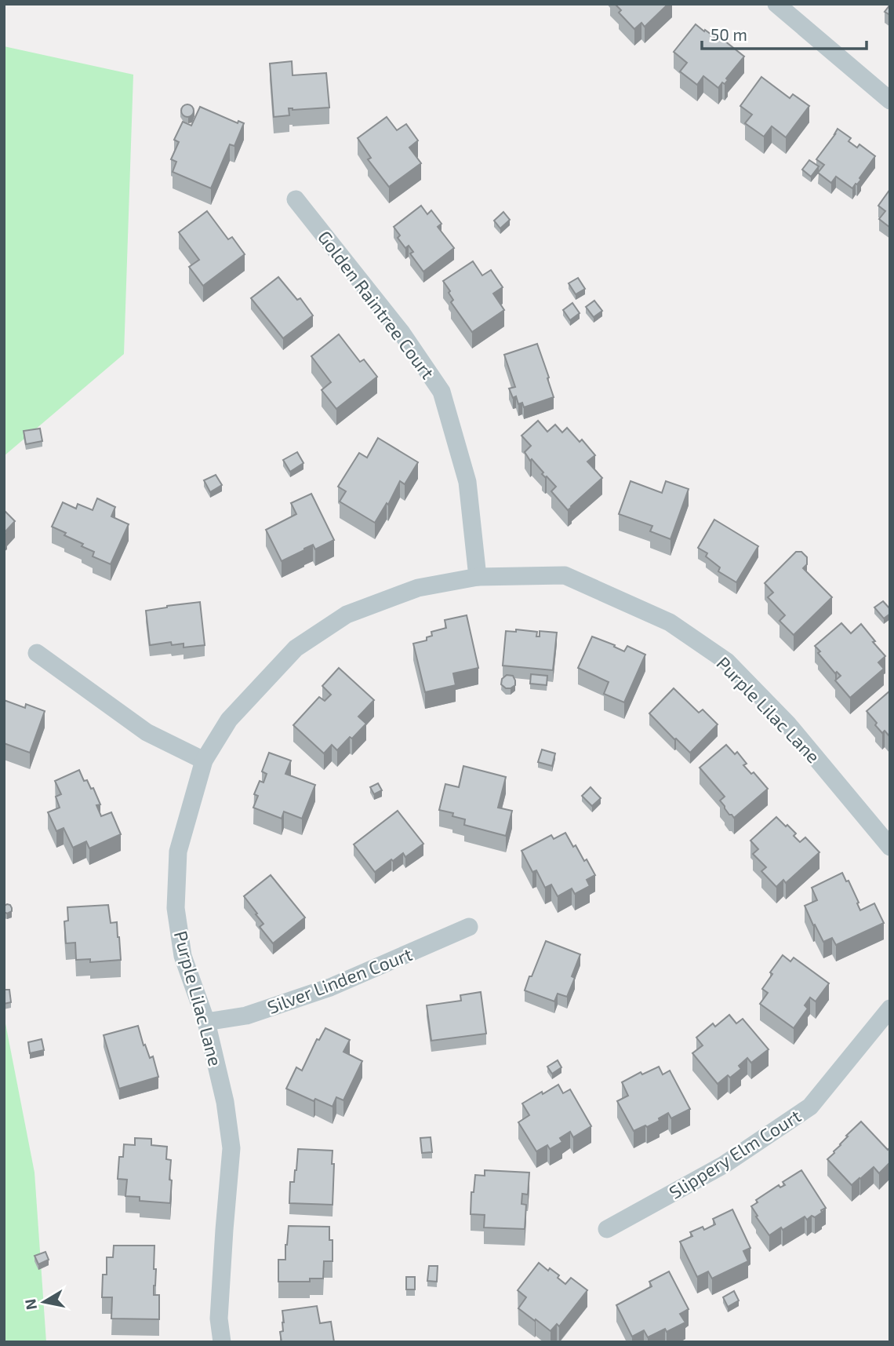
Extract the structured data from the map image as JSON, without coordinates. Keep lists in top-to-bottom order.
{
  "streets": {
    "street": [
      "Golden Raintree Court",
      "Purple Lilac Lane",
      "Silver Linden Court",
      "Slippery Elm Court"
    ]
  },
  "crossings": [
    ["Golden Raintree Court", "Purple Lilac Lane"],
    ["Purple Lilac Lane", "Silver Linden Court"]
  ],
  "scale_bar": "50 m",
  "north": "left"
}
